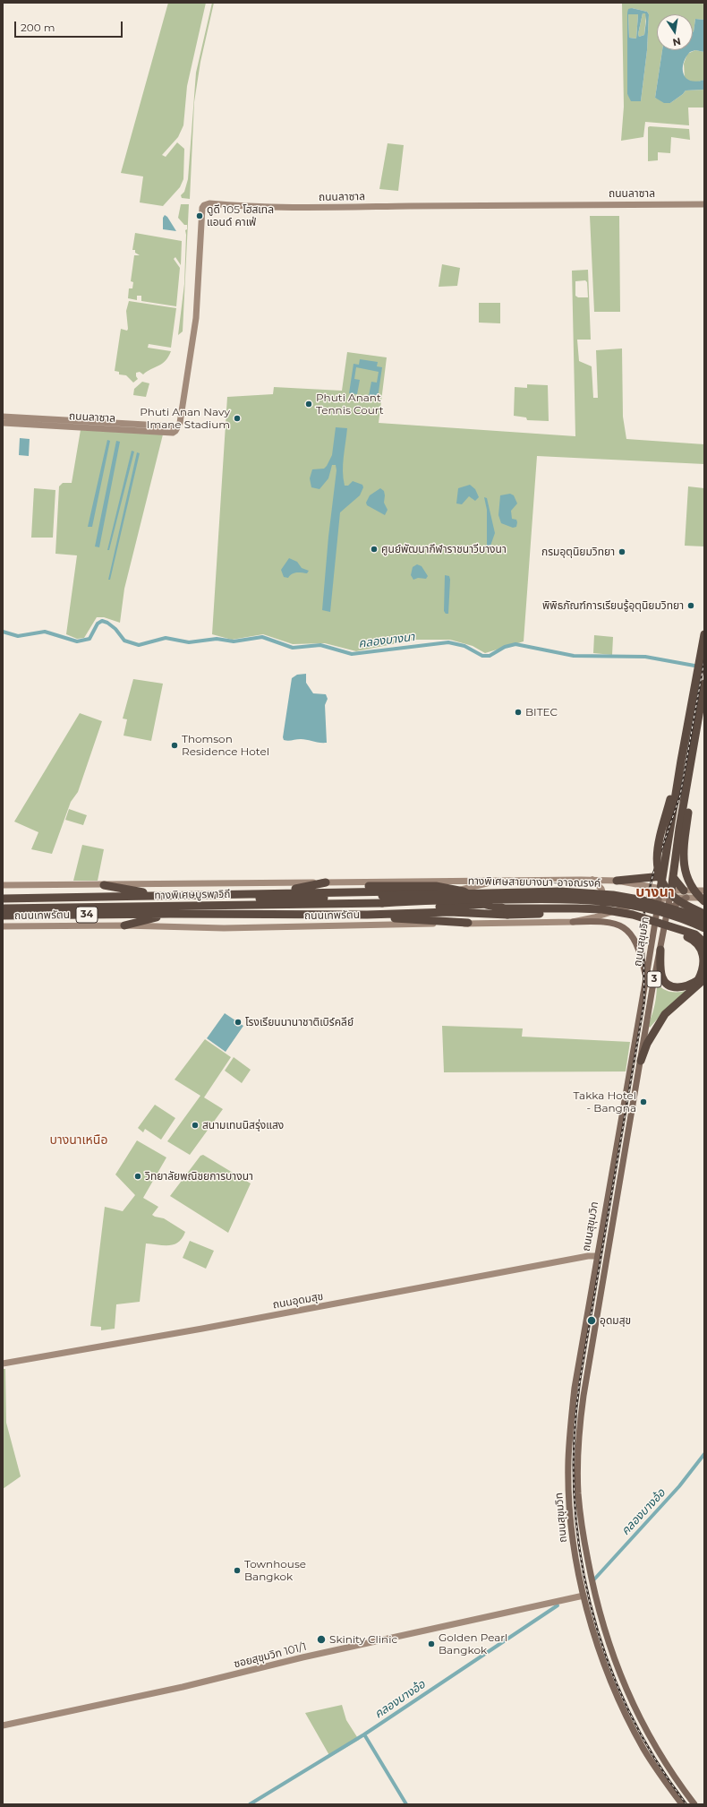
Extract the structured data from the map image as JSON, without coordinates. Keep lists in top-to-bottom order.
{
  "streets": {
    "highway": [
      "ทางพิเศษสายบางนา-อาจณรงค์",
      "ทางพิเศษบูรพาวิถี",
      "34",
      "ถนนเทพรัตน",
      "ถนนสุขุมวิท",
      "3"
    ],
    "main road": ["ถนนลาซาล", "ถนนอุดมสุข", "ซอยสุขุมวิท 101/1"]
  },
  "crossings": [
    ["ทางพิเศษสายบางนา-อาจณรงค์", "ทางพิเศษบูรพาวิถี"],
    ["ถนนเทพรัตน", "ถนนสุขุมวิท"],
    ["ถนนสุขุมวิท", "ถนนอุดมสุข"],
    ["ถนนสุขุมวิท", "ซอยสุขุมวิท 101/1"]
  ],
  "districts": ["บางนา", "บางนาเหนือ"],
  "water": ["คลองบางนา", "คลองบางอ้อ"],
  "places": [
    "ดูดี 105 โฮสเทล แอนด์ คาเฟ่",
    "Phuti Anant Tennis Court",
    "Phuti Anan Navy Imane Stadium",
    "ศูนย์พัฒนากีฬาราชนาวีบางนา",
    "กรมอุตุนิยมวิทยา",
    "พิพิธภัณฑ์การเรียนรู้อุตุนิยมวิทยา",
    "BITEC",
    "Thomson Residence Hotel",
    "โรงเรียนนานาชาติเบิร์คลีย์",
    "Takka Hotel - Bangna",
    "สนามเทนนิสรุ่งแสง",
    "วิทยาลัยพณิชยการบางนา",
    "อุดมสุข",
    "Townhouse Bangkok",
    "Skinity Clinic",
    "Golden Pearl Bangkok"
  ],
  "scale_bar": "200 m",
  "north": "bottom"
}
